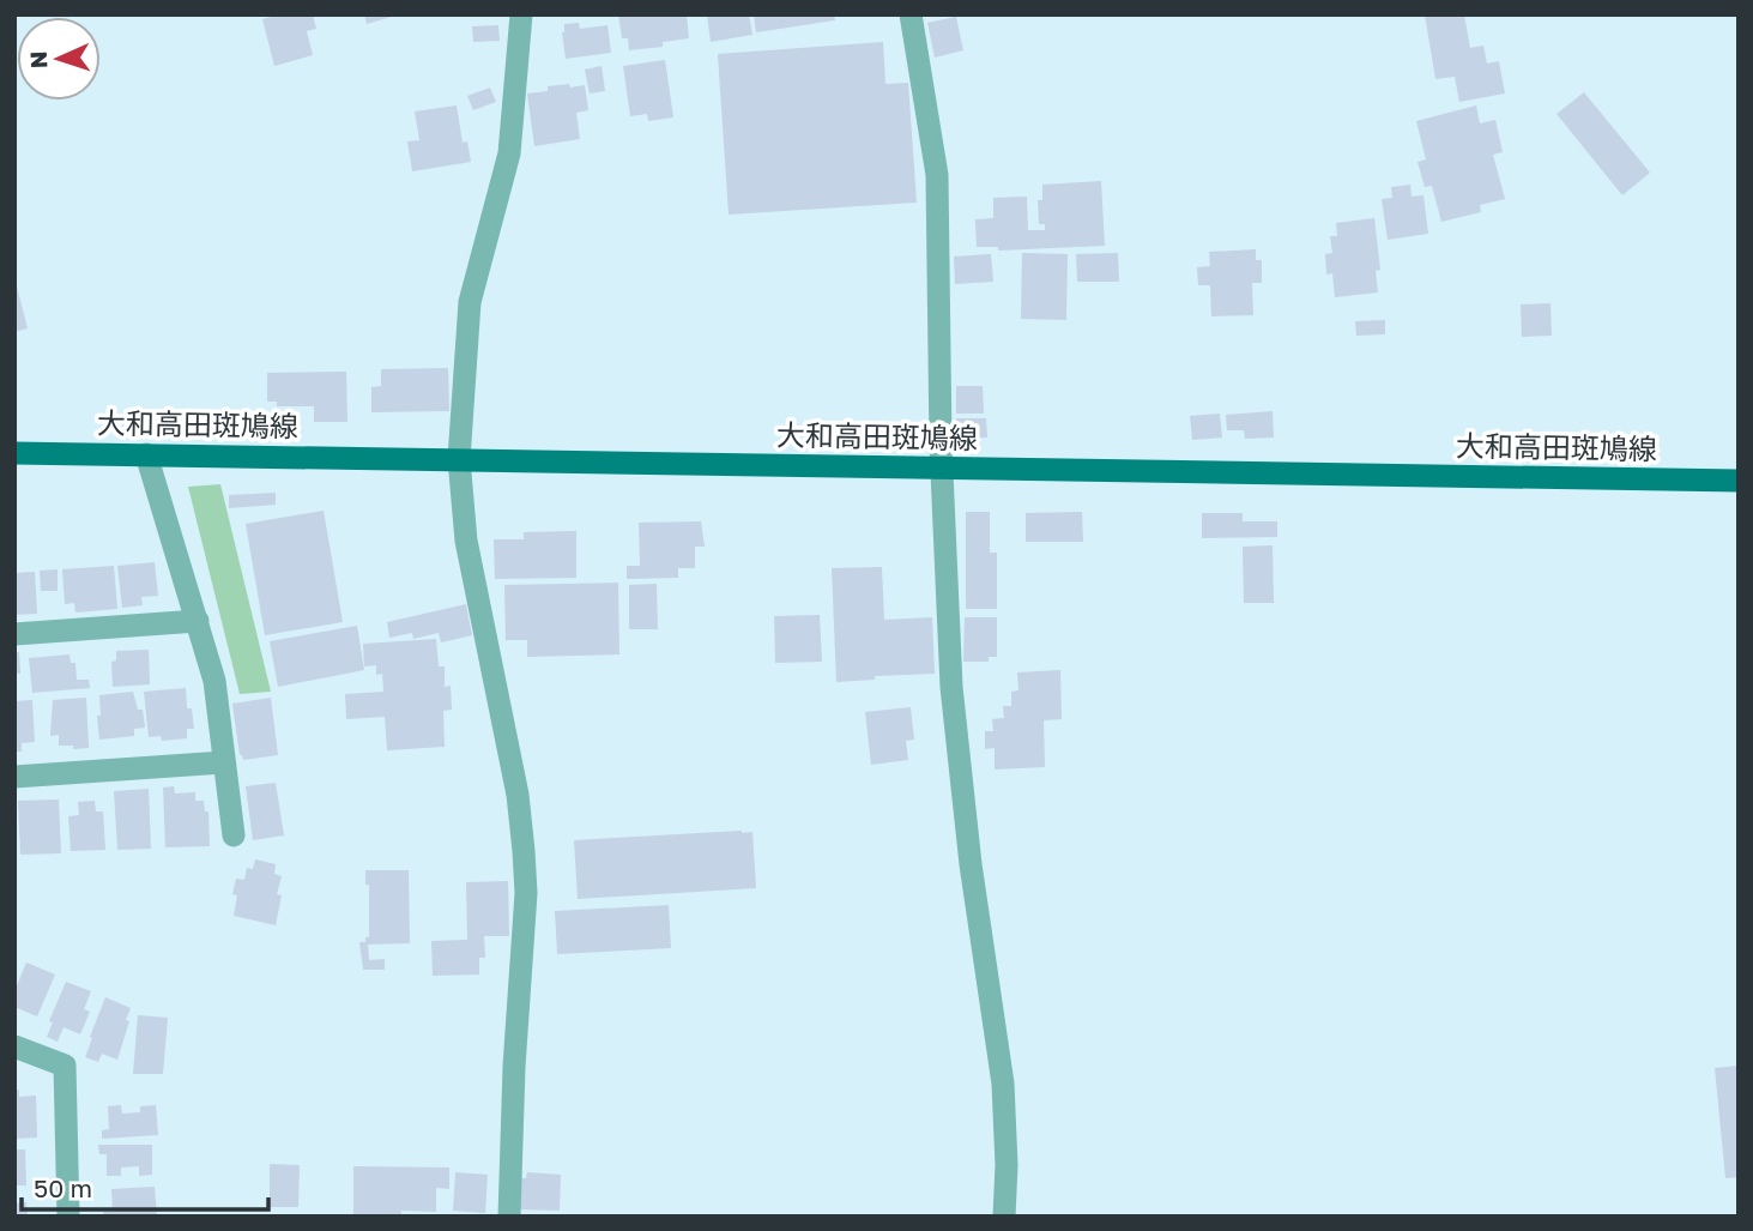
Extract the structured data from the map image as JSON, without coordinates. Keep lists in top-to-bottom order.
{
  "streets": {
    "main road": ["大和高田斑鳩線"]
  },
  "scale_bar": "50 m",
  "north": "left"
}
